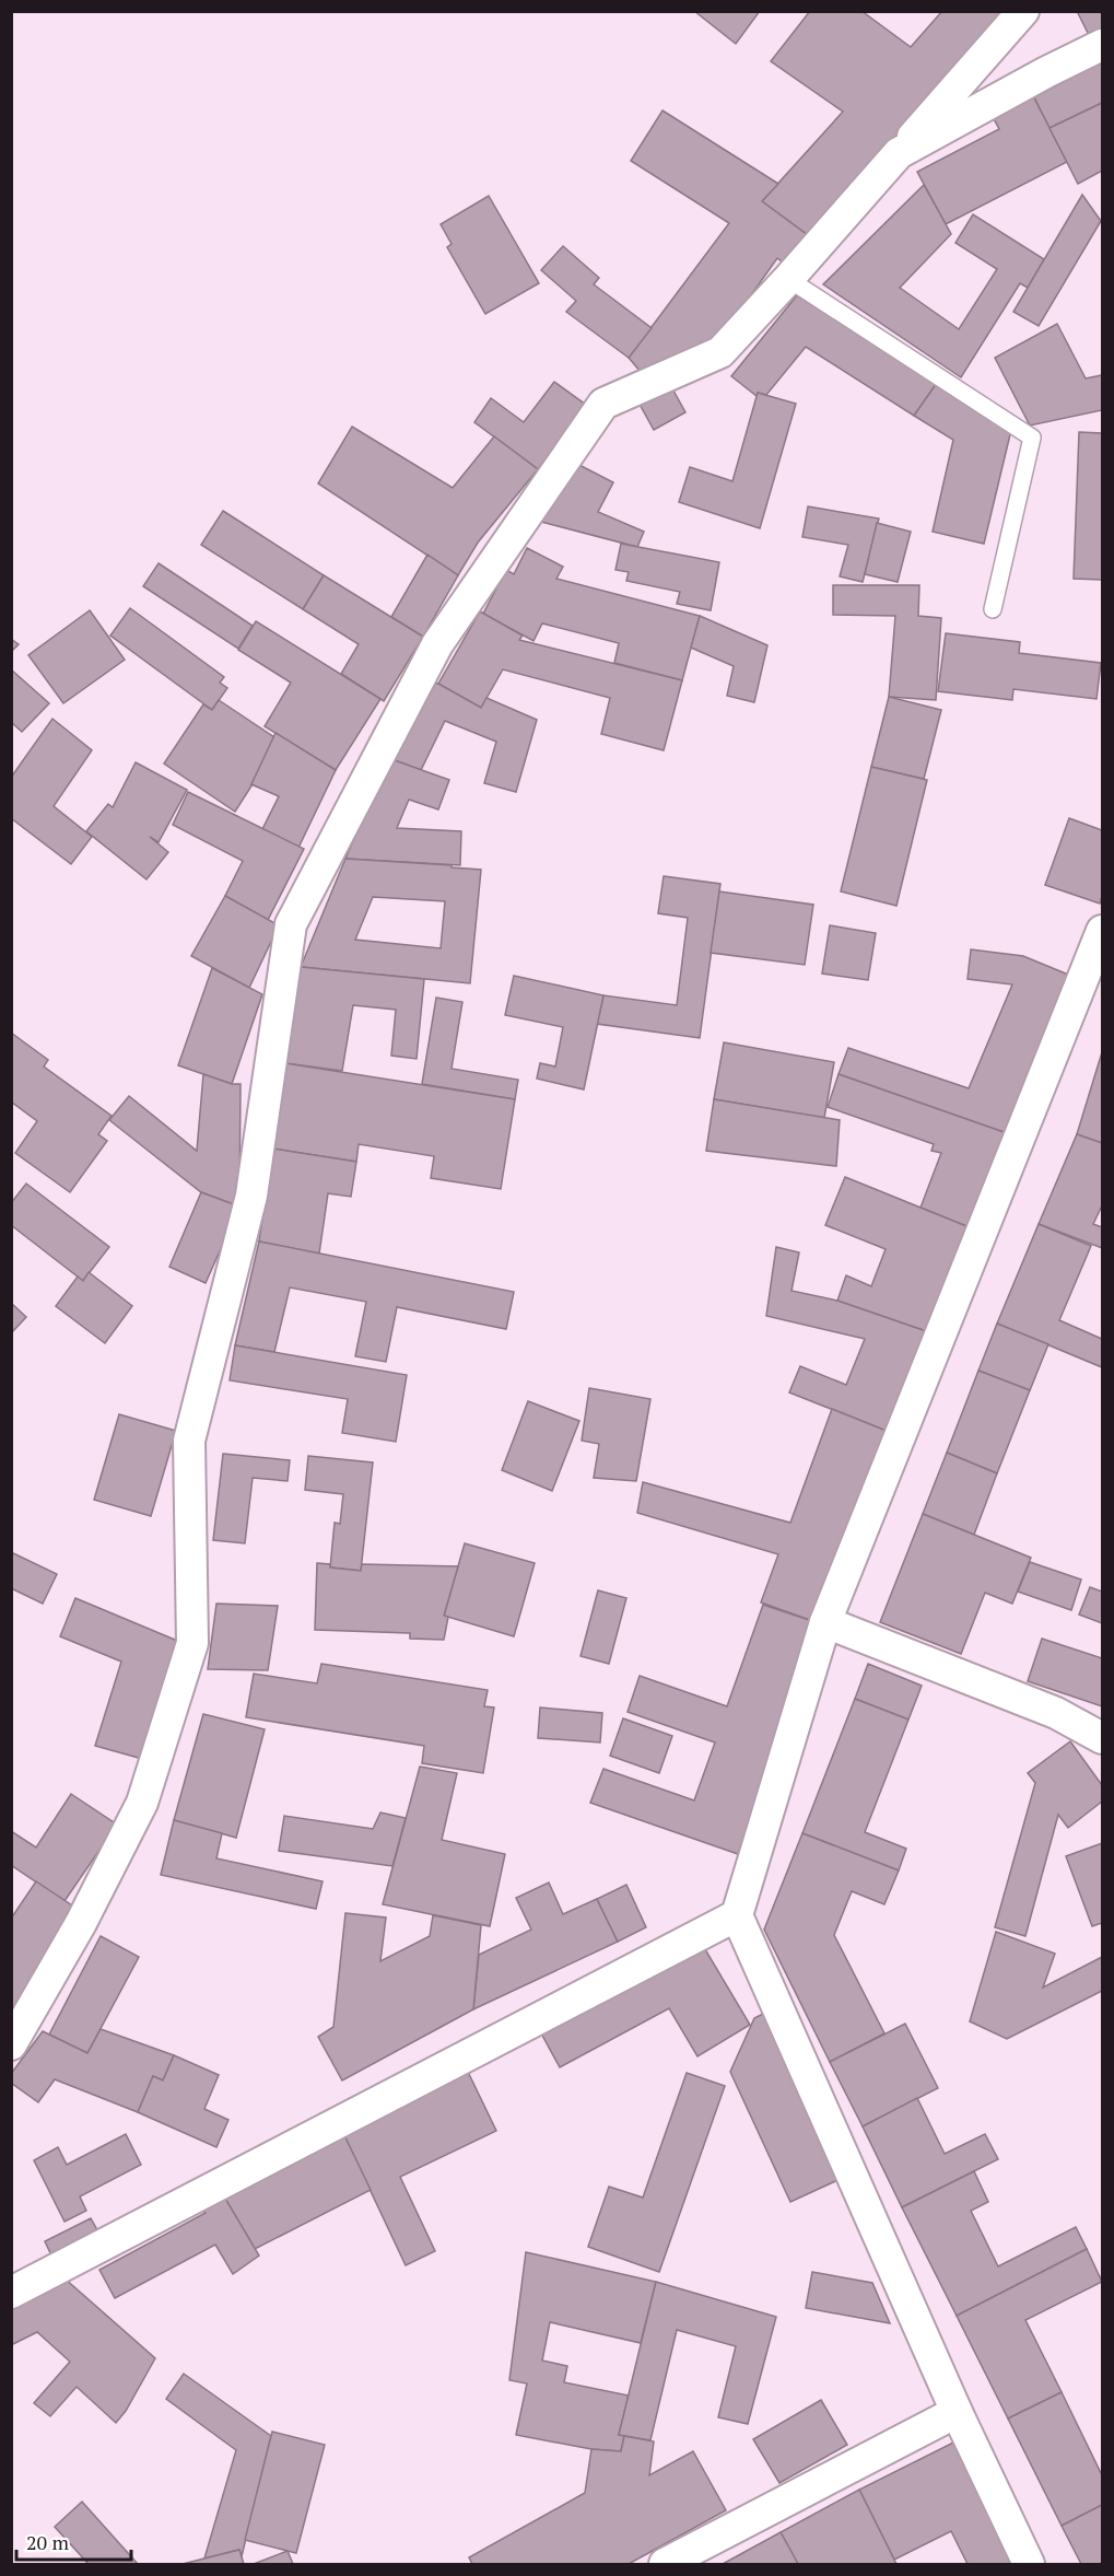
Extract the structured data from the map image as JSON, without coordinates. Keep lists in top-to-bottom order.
{
  "scale_bar": "20 m"
}
